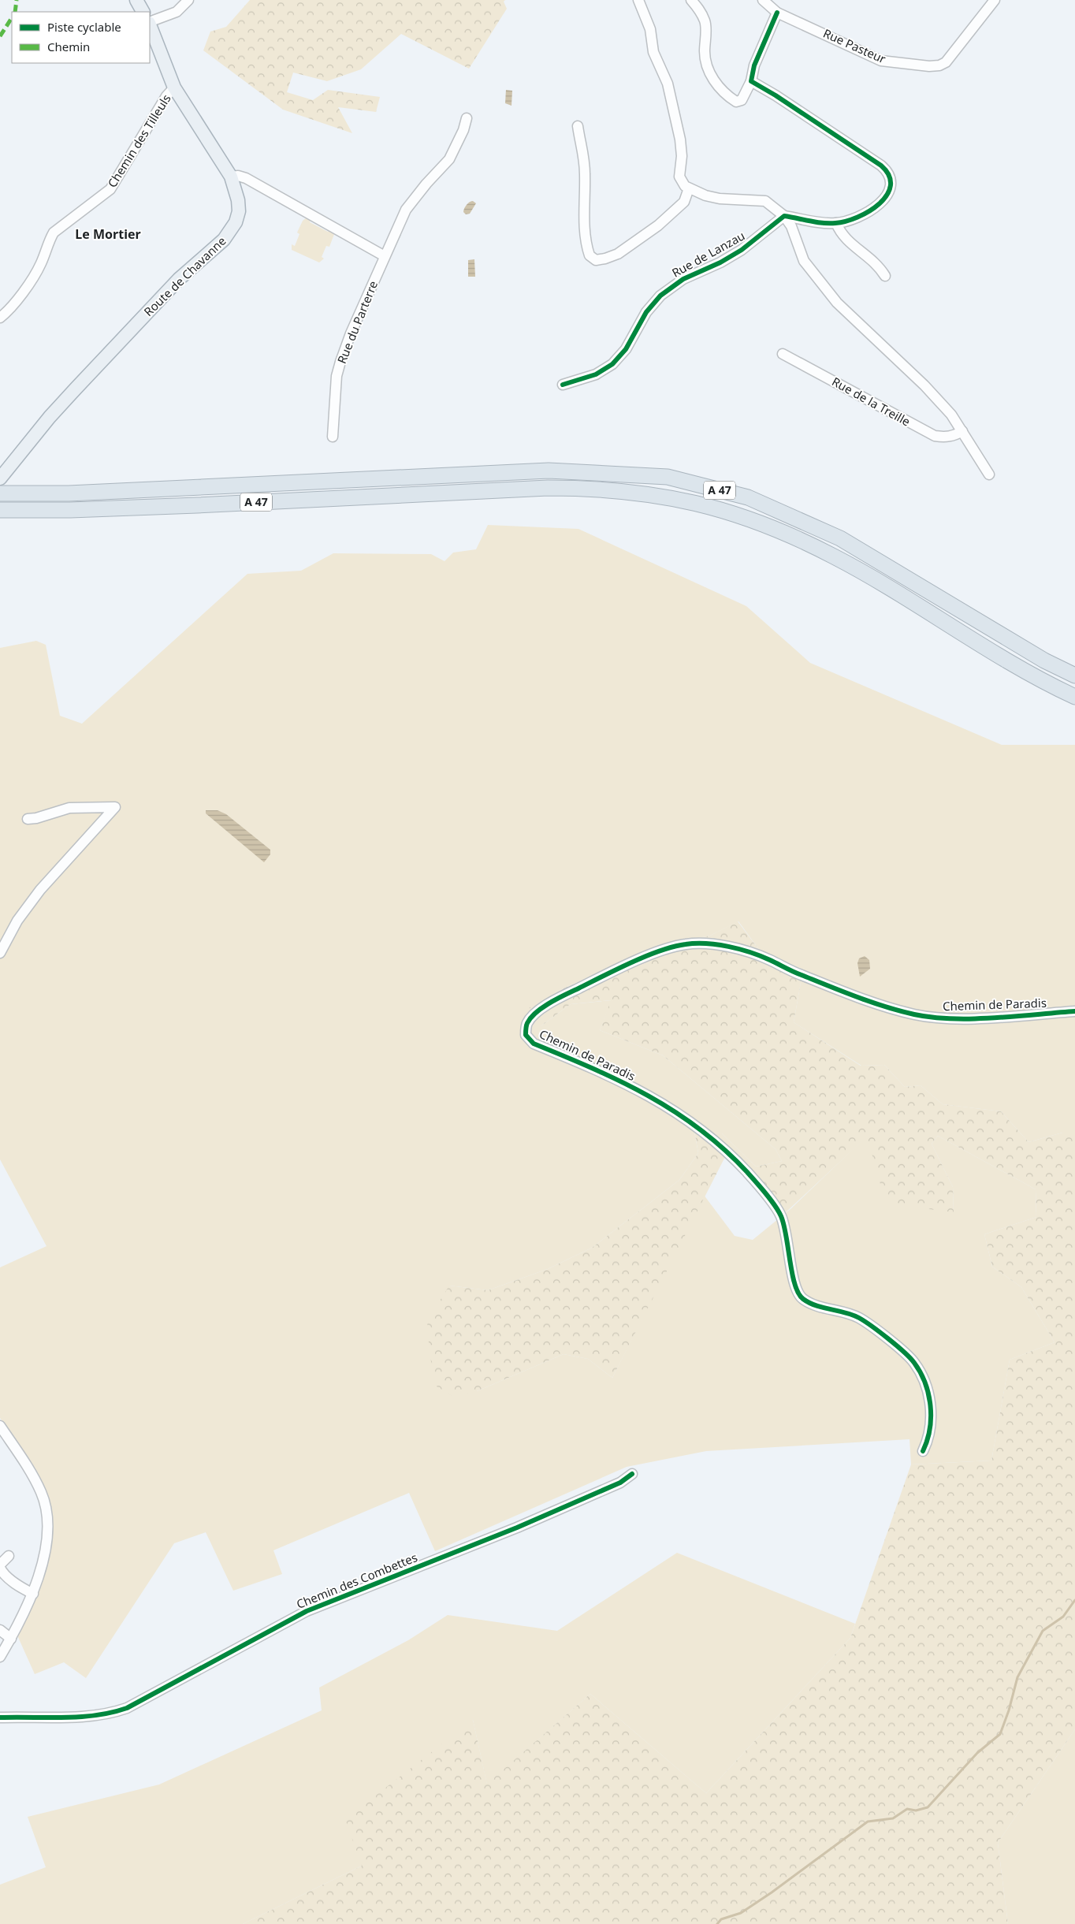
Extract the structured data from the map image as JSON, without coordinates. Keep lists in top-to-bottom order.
{
  "streets": {
    "highway": ["A 47"],
    "main road": ["Route de Chavanne"],
    "street": [
      "Rue Pasteur",
      "Chemin des Tilleuls",
      "Rue de Lanzau",
      "Rue du Parterre",
      "Rue de la Treille",
      "Chemin de Paradis",
      "Chemin des Combettes"
    ]
  },
  "crossings": [
    ["Chemin des Tilleuls", "Route de Chavanne"]
  ],
  "districts": ["Le Mortier"],
  "legend": ["Piste cyclable", "Chemin"]
}
